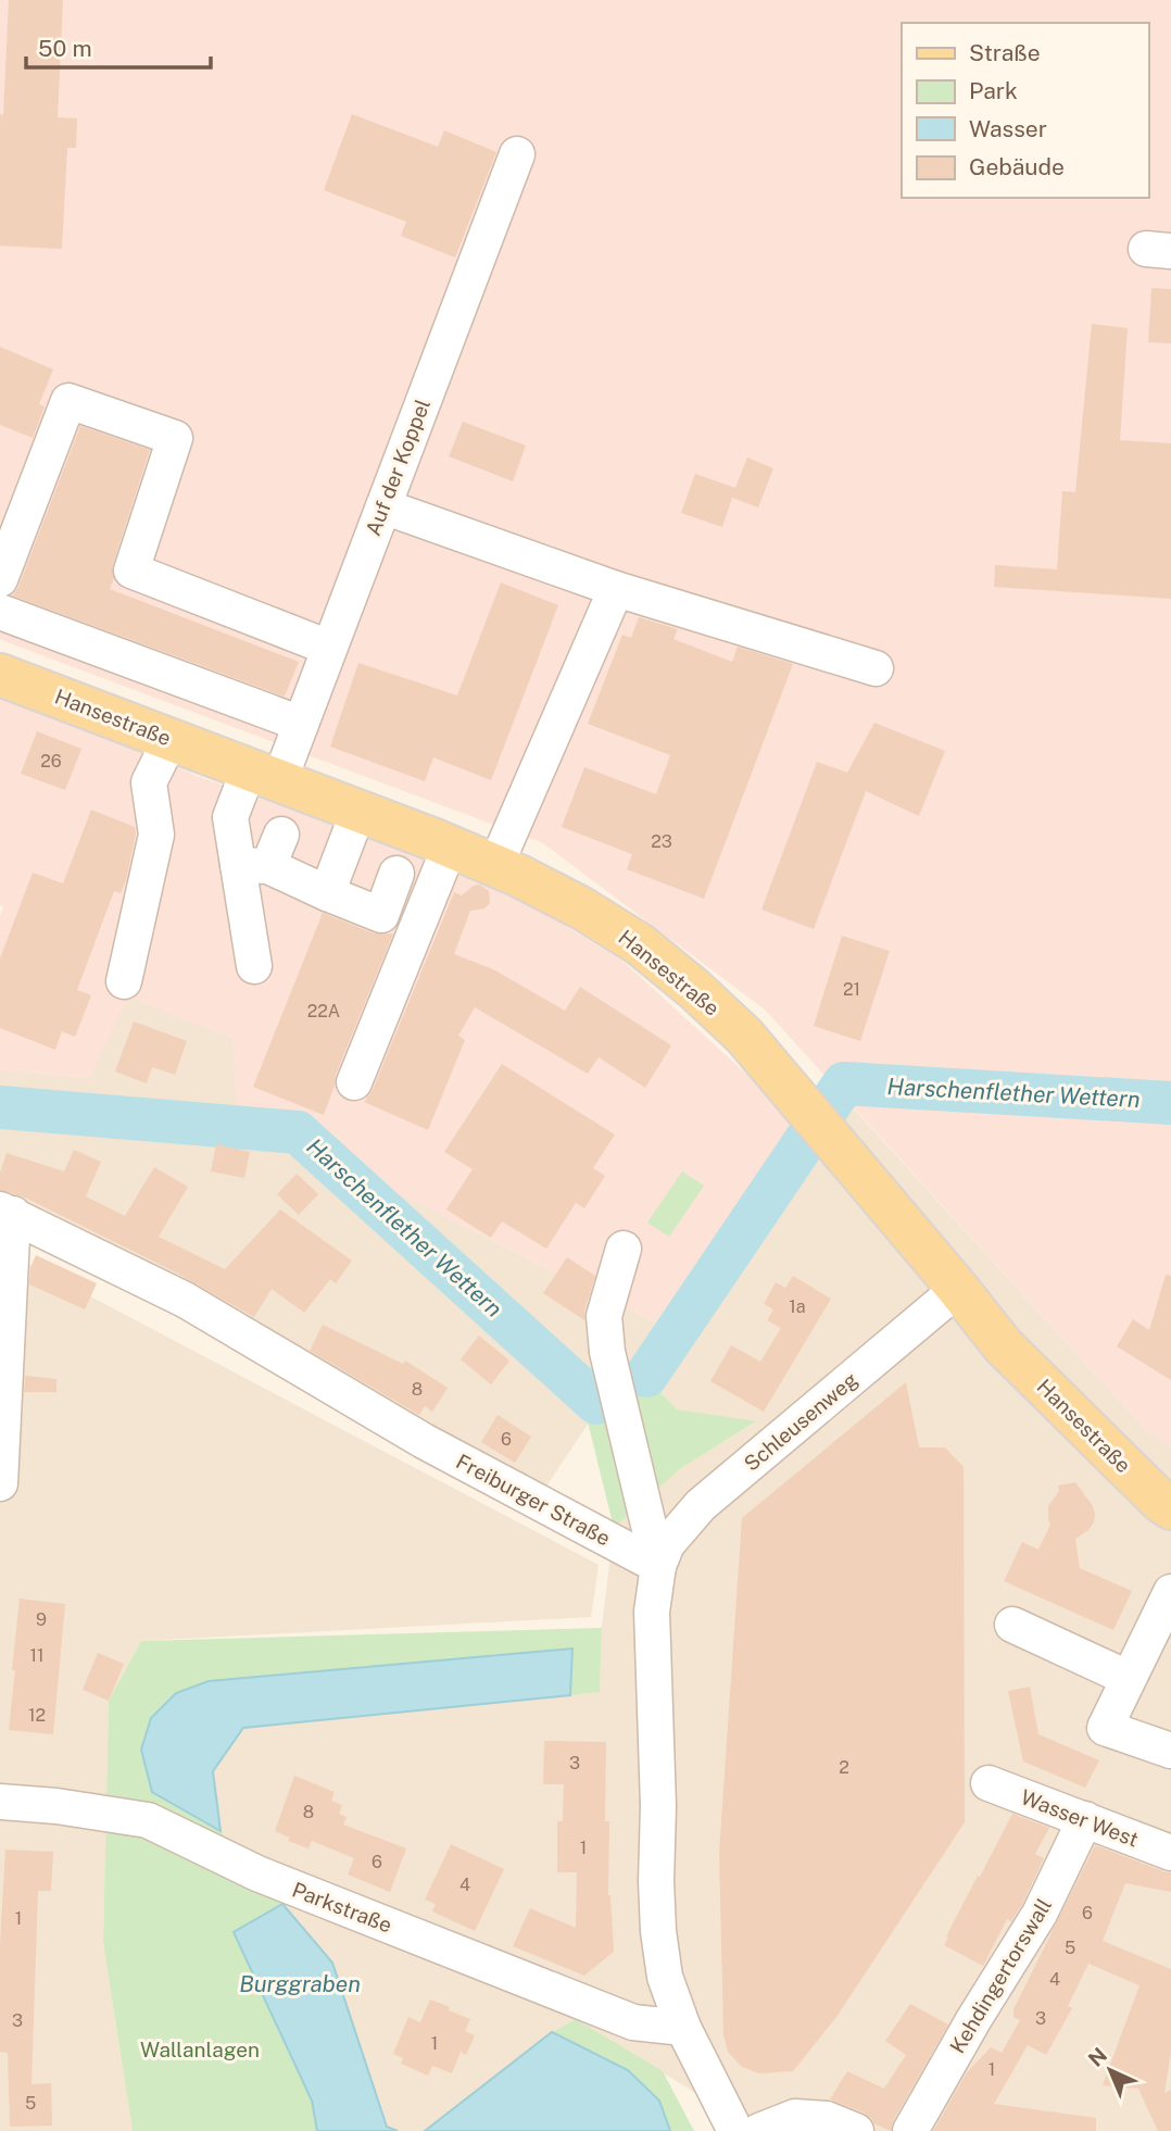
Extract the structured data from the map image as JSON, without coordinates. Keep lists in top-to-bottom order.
{
  "streets": {
    "main road": ["Hansestraße"],
    "street": [
      "Auf der Koppel",
      "Schleusenweg",
      "Freiburger Straße",
      "Wasser West",
      "Parkstraße",
      "Kehdingertorswall"
    ]
  },
  "crossings": [
    ["Auf der Koppel", "Hansestraße"],
    ["Hansestraße", "Schleusenweg"],
    ["Schleusenweg", "Freiburger Straße"],
    ["Wasser West", "Kehdingertorswall"]
  ],
  "water": ["Harschenflether Wettern", "Burggraben"],
  "parks": ["Wallanlagen"],
  "house_numbers": [
    "26",
    "23",
    "21",
    "22A",
    "1a",
    "8",
    "6",
    "9",
    "11",
    "12",
    "3",
    "2",
    "8",
    "1",
    "6",
    "4",
    "6",
    "1",
    "5",
    "4",
    "3",
    "3",
    "1",
    "1",
    "5"
  ],
  "legend": [
    "Straße",
    "Park",
    "Wasser",
    "Gebäude"
  ],
  "scale_bar": "50 m",
  "north": "top left"
}
